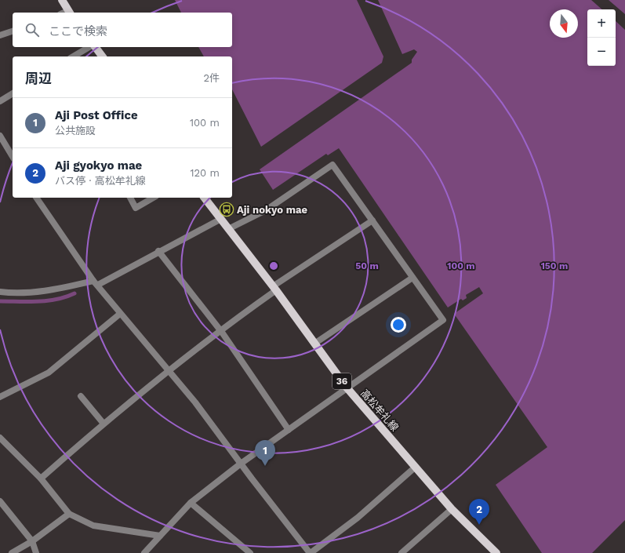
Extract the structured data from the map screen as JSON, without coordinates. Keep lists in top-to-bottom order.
{
  "streets": {
    "main road": ["36", "高松牟礼線"]
  },
  "places": {
    "bus stop": ["Aji nokyo mae"]
  },
  "north": "bottom",
  "page": {
    "map_buttons": ["+", "−"],
    "search": "ここで検索",
    "heading": ["周辺", "2件"],
    "list": [
      {
        "mark": "1",
        "name": "Aji Post Office",
        "note": "公共施設",
        "value": "100 m"
      },
      {
        "mark": "2",
        "name": "Aji gyokyo mae",
        "note": "バス停 · 高松牟礼線",
        "value": "120 m"
      }
    ],
    "pins": ["1", "2"]
  },
  "rings": ["50 m", "100 m", "150 m"]
}
